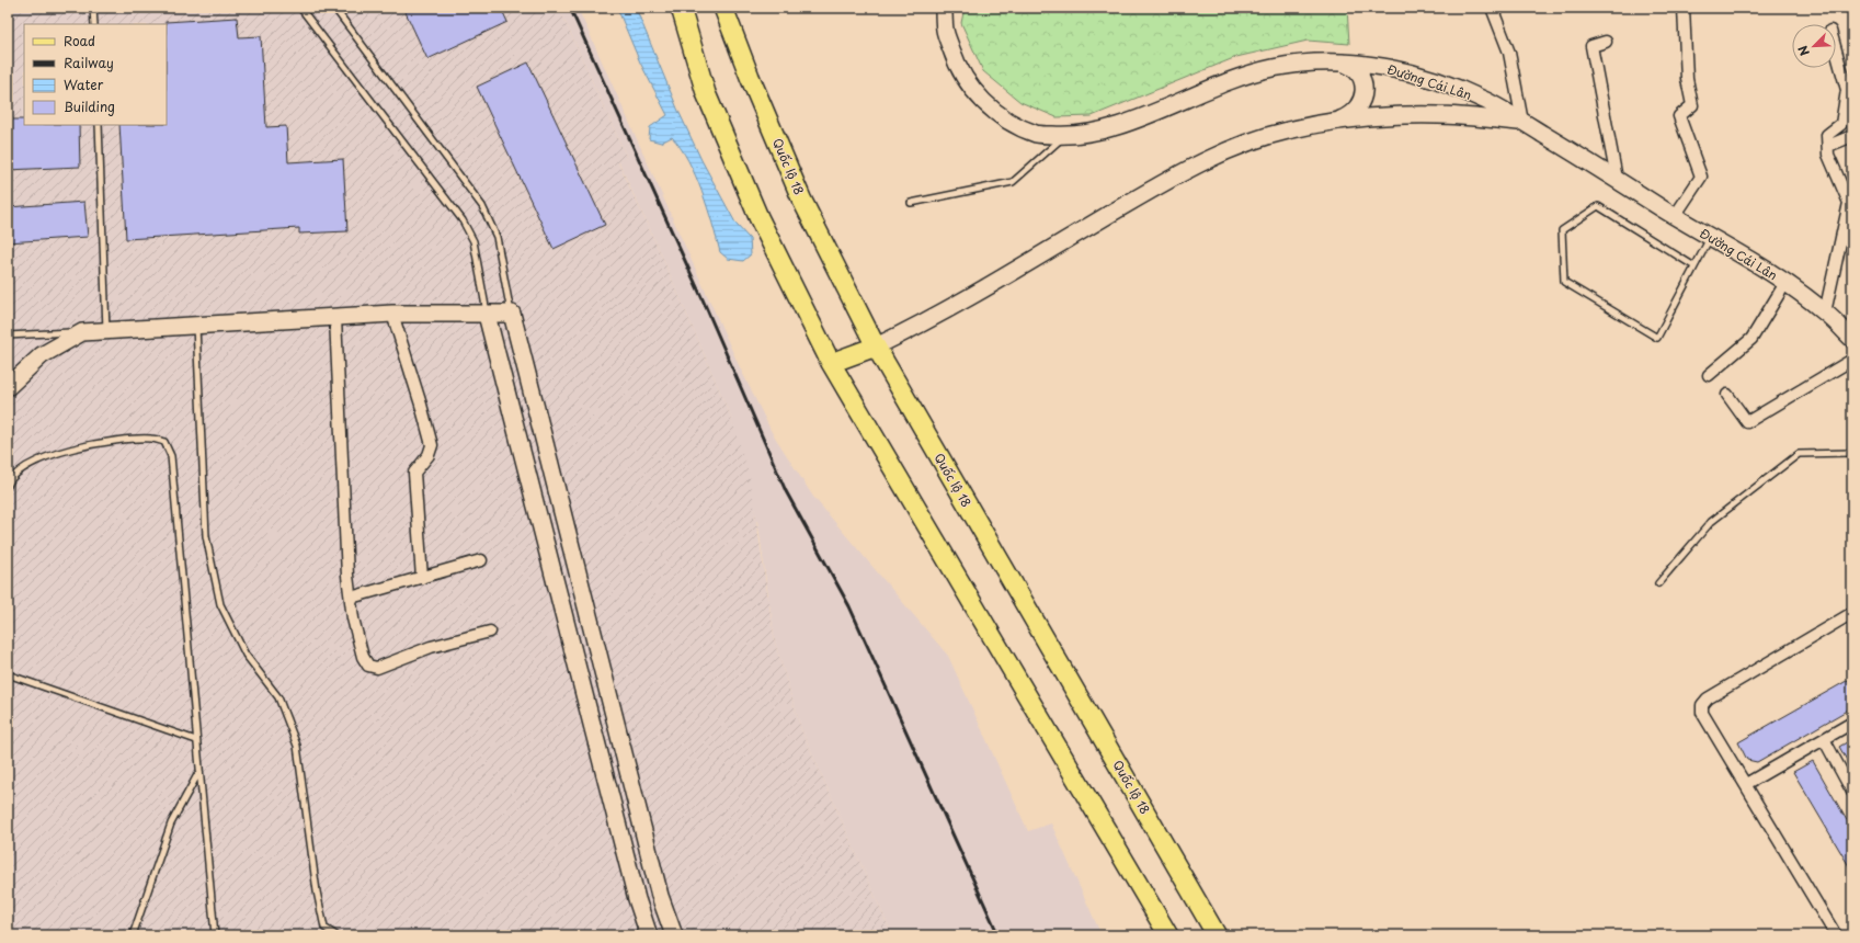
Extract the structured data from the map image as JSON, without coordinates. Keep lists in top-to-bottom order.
{
  "streets": {
    "main road": ["Đường Cái Lân", "Quốc lộ 18"]
  },
  "legend": [
    "Road",
    "Railway",
    "Water",
    "Building"
  ],
  "north": "bottom left"
}
